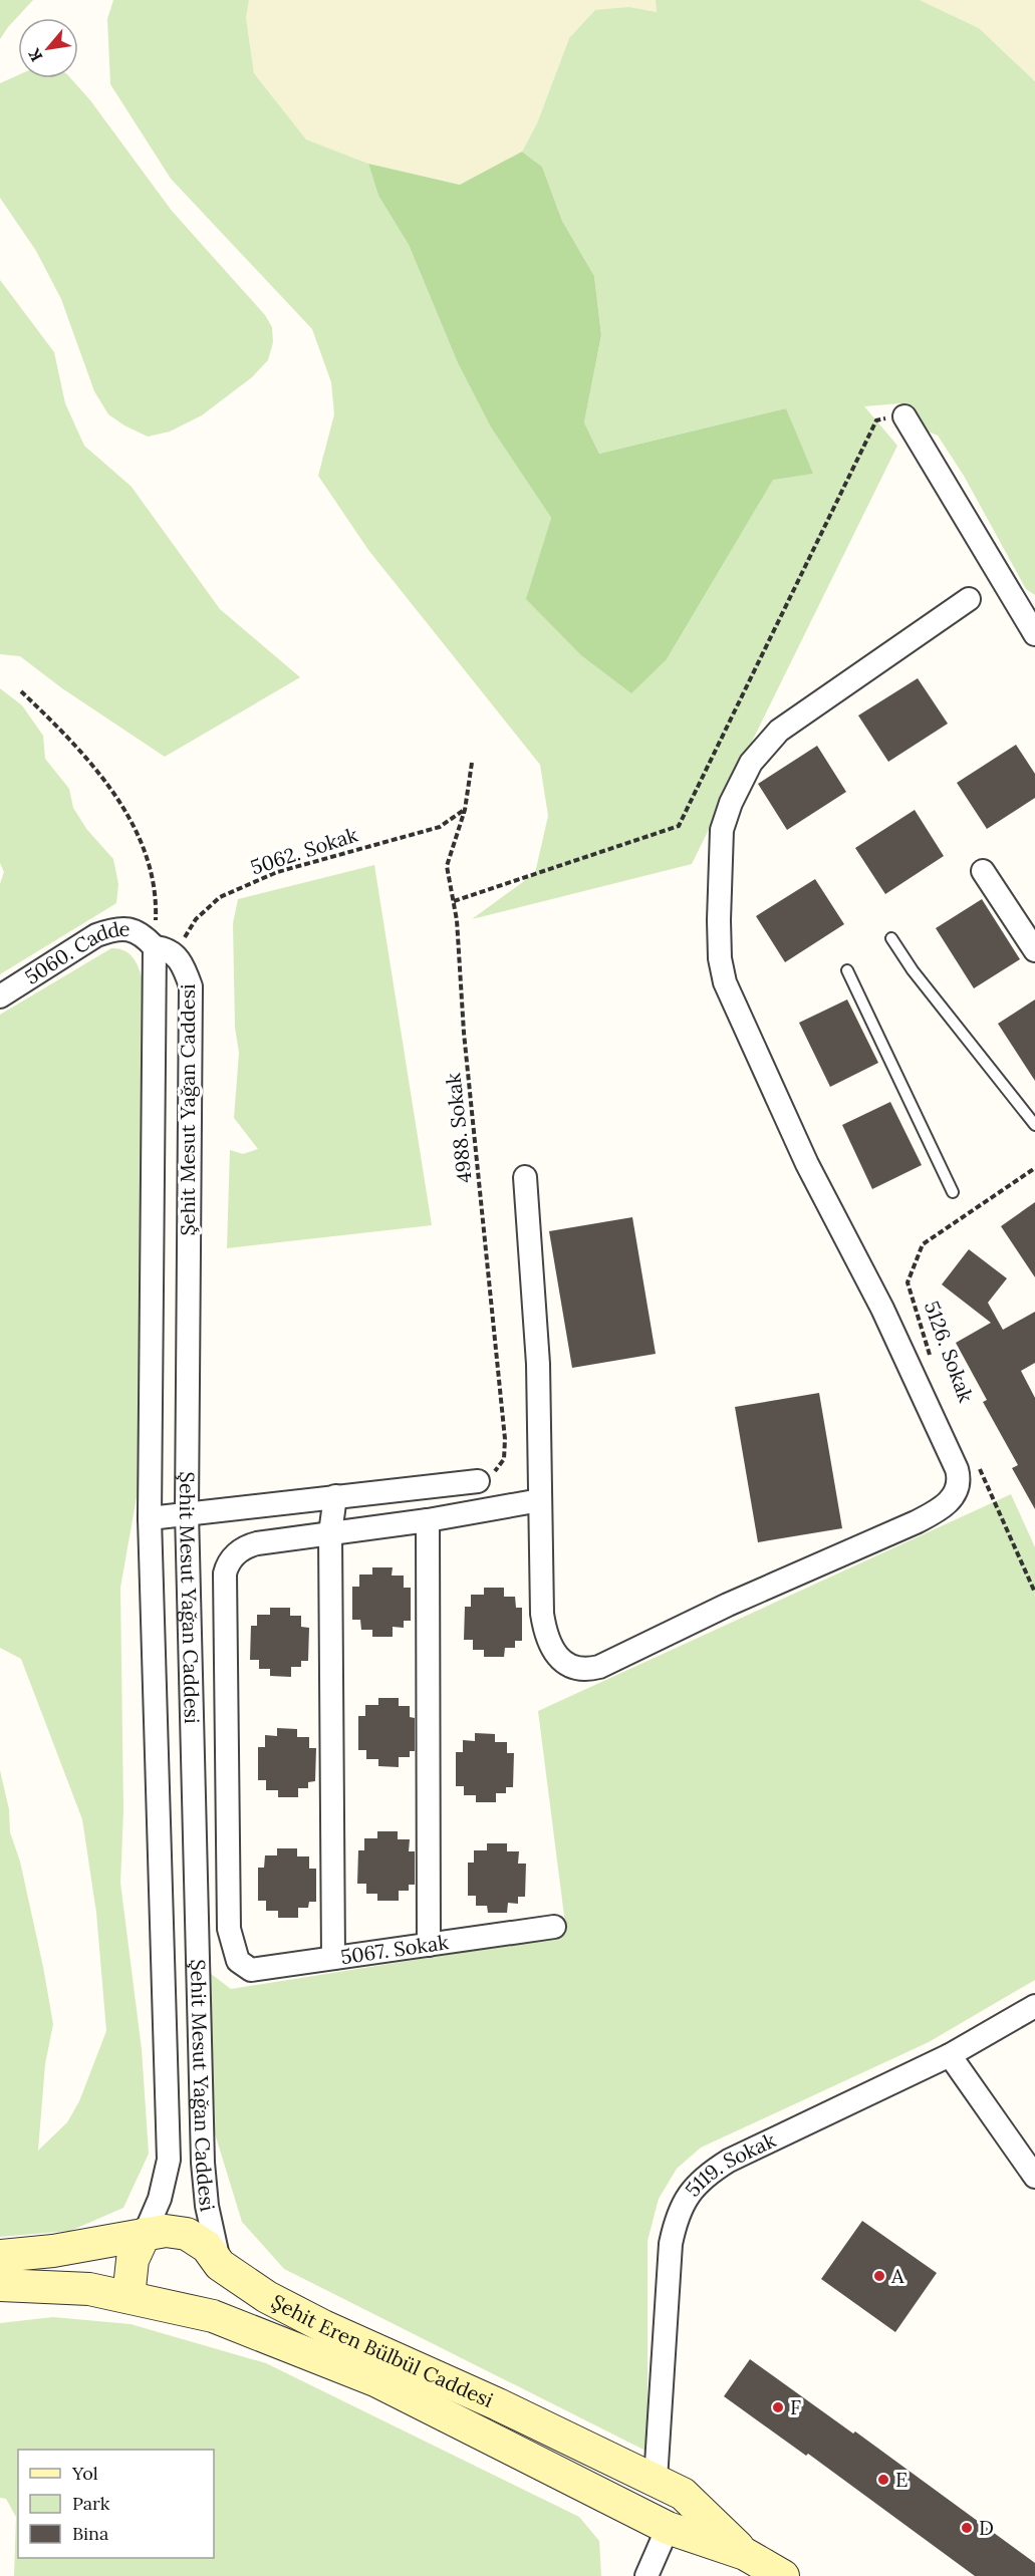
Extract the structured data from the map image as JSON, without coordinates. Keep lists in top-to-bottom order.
{
  "streets": {
    "street": [
      "5060. Cadde",
      "Şehit Mesut Yağan Caddesi",
      "5067. Sokak",
      "5119. Sokak",
      "Şehit Eren Bülbül Caddesi"
    ],
    "path": ["5062. Sokak", "4988. Sokak", "5126. Sokak"]
  },
  "crossings": [
    ["5062. Sokak", "5060. Cadde"],
    ["5062. Sokak", "Şehit Mesut Yağan Caddesi"],
    ["5062. Sokak", "4988. Sokak"],
    ["5060. Cadde", "Şehit Mesut Yağan Caddesi"],
    ["Şehit Mesut Yağan Caddesi", "Şehit Eren Bülbül Caddesi"],
    ["5119. Sokak", "Şehit Eren Bülbül Caddesi"]
  ],
  "places": [
    "A",
    "F",
    "E",
    "D"
  ],
  "legend": ["Yol", "Park", "Bina"],
  "north": "bottom left"
}
